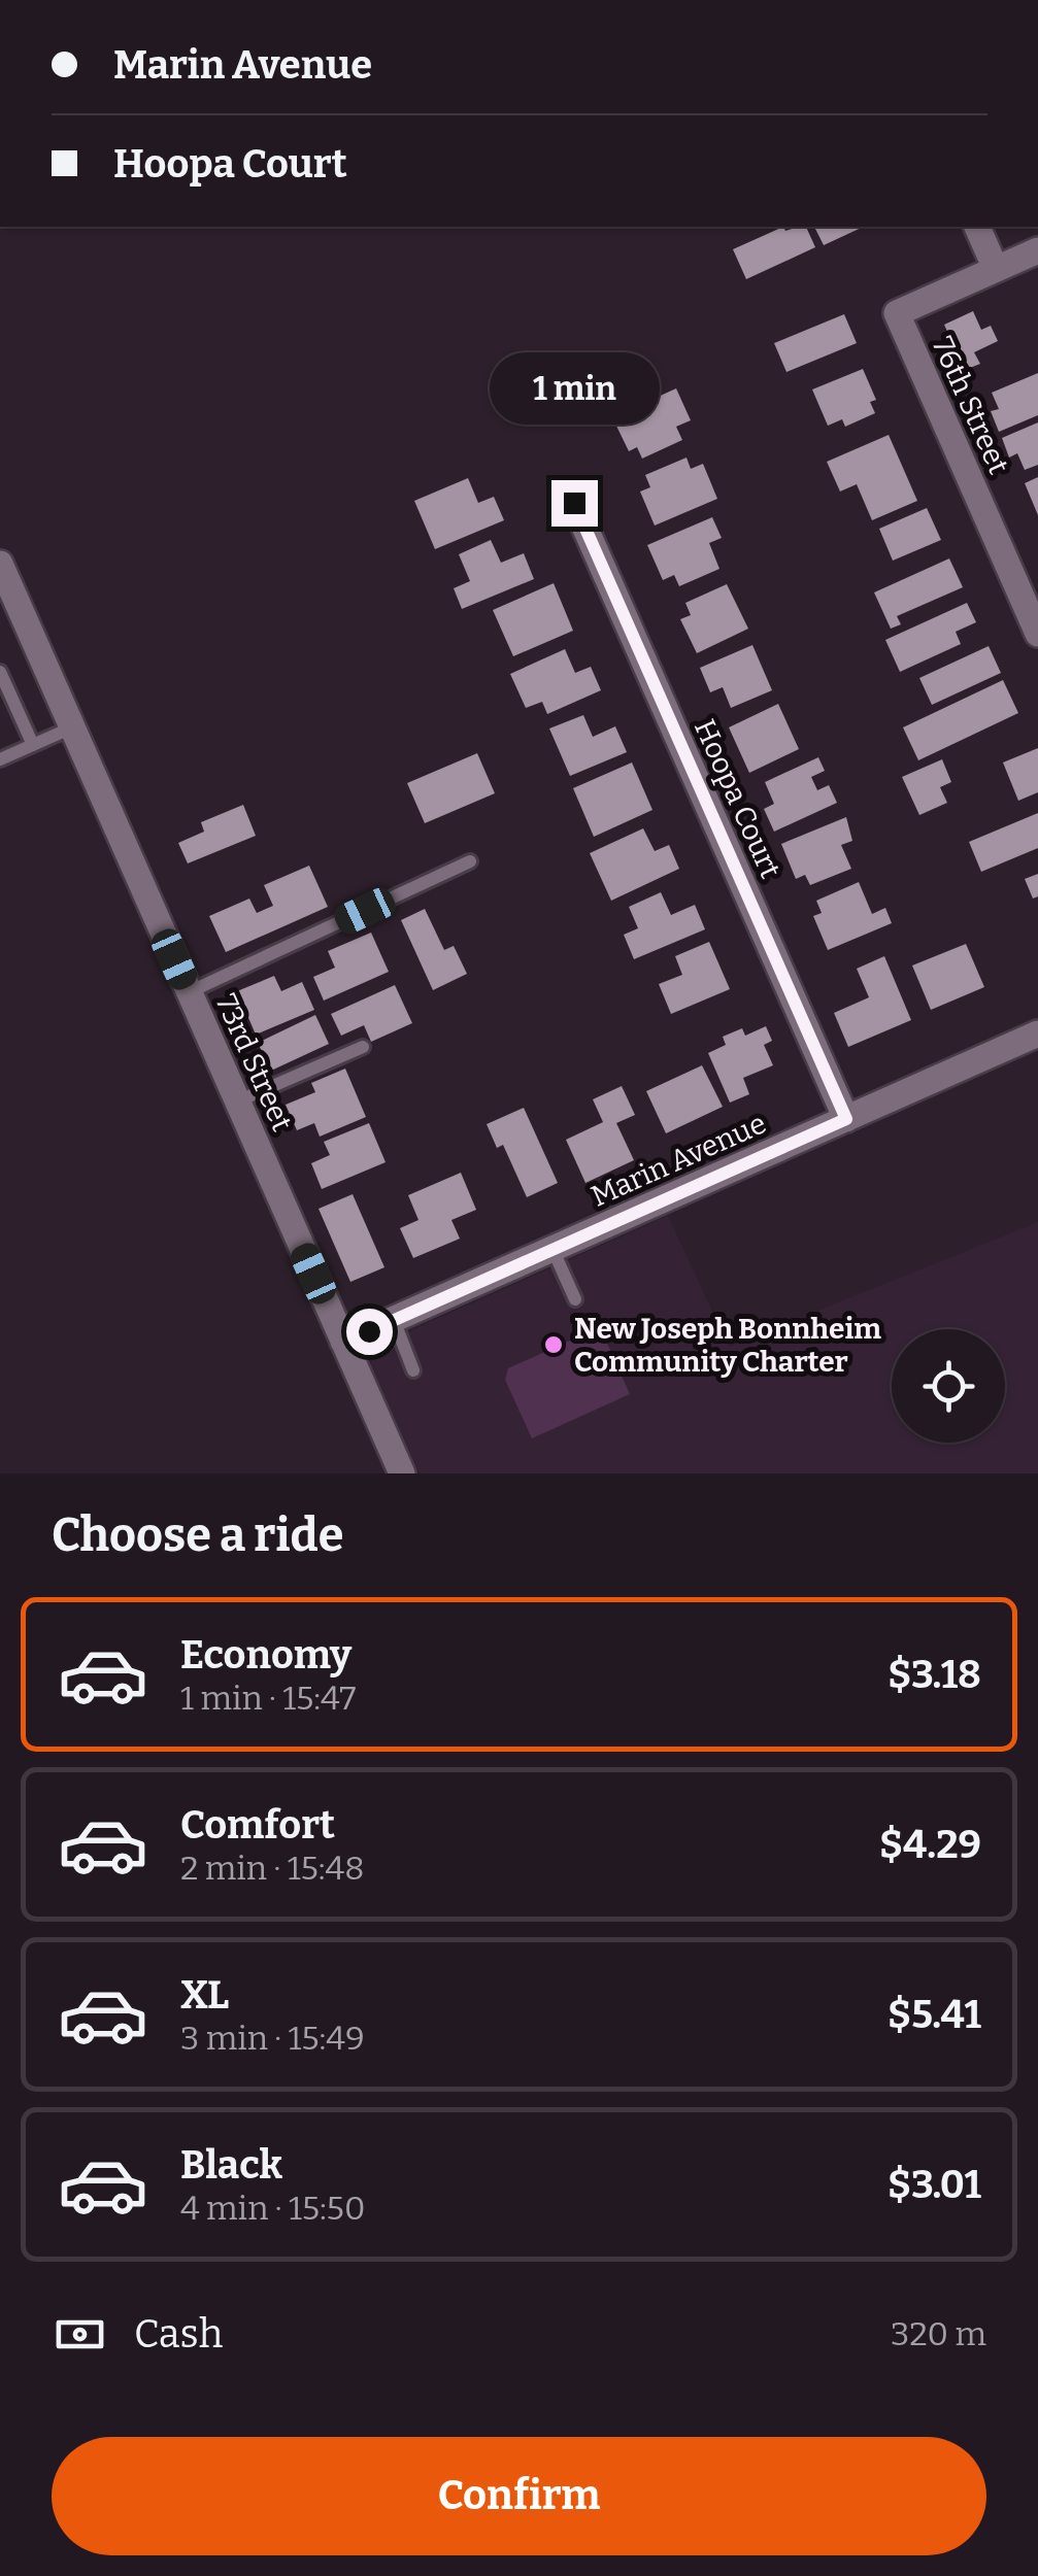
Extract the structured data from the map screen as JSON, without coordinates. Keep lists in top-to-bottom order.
{
  "streets": {
    "street": [
      "76th Street",
      "Hoopa Court",
      "73rd Street",
      "Marin Avenue"
    ]
  },
  "crossings": [
    ["Hoopa Court", "Marin Avenue"],
    ["73rd Street", "Marin Avenue"]
  ],
  "places": ["New Joseph Bonnheim Community Charter"],
  "page": {
    "banner": ["Marin Avenue", "Hoopa Court"],
    "bubble": "1 min",
    "heading": "Choose a ride",
    "list": [
      {
        "name": "Economy",
        "note": "1 min · 15:47",
        "value": "$3.18"
      },
      {
        "name": "Comfort",
        "note": "2 min · 15:48",
        "value": "$4.29"
      },
      {
        "name": "XL",
        "note": "3 min · 15:49",
        "value": "$5.41"
      },
      {
        "name": "Black",
        "note": "4 min · 15:50",
        "value": "$3.01"
      }
    ],
    "pay": ["Cash", "320 m"],
    "buttons": "Confirm"
  }
}
